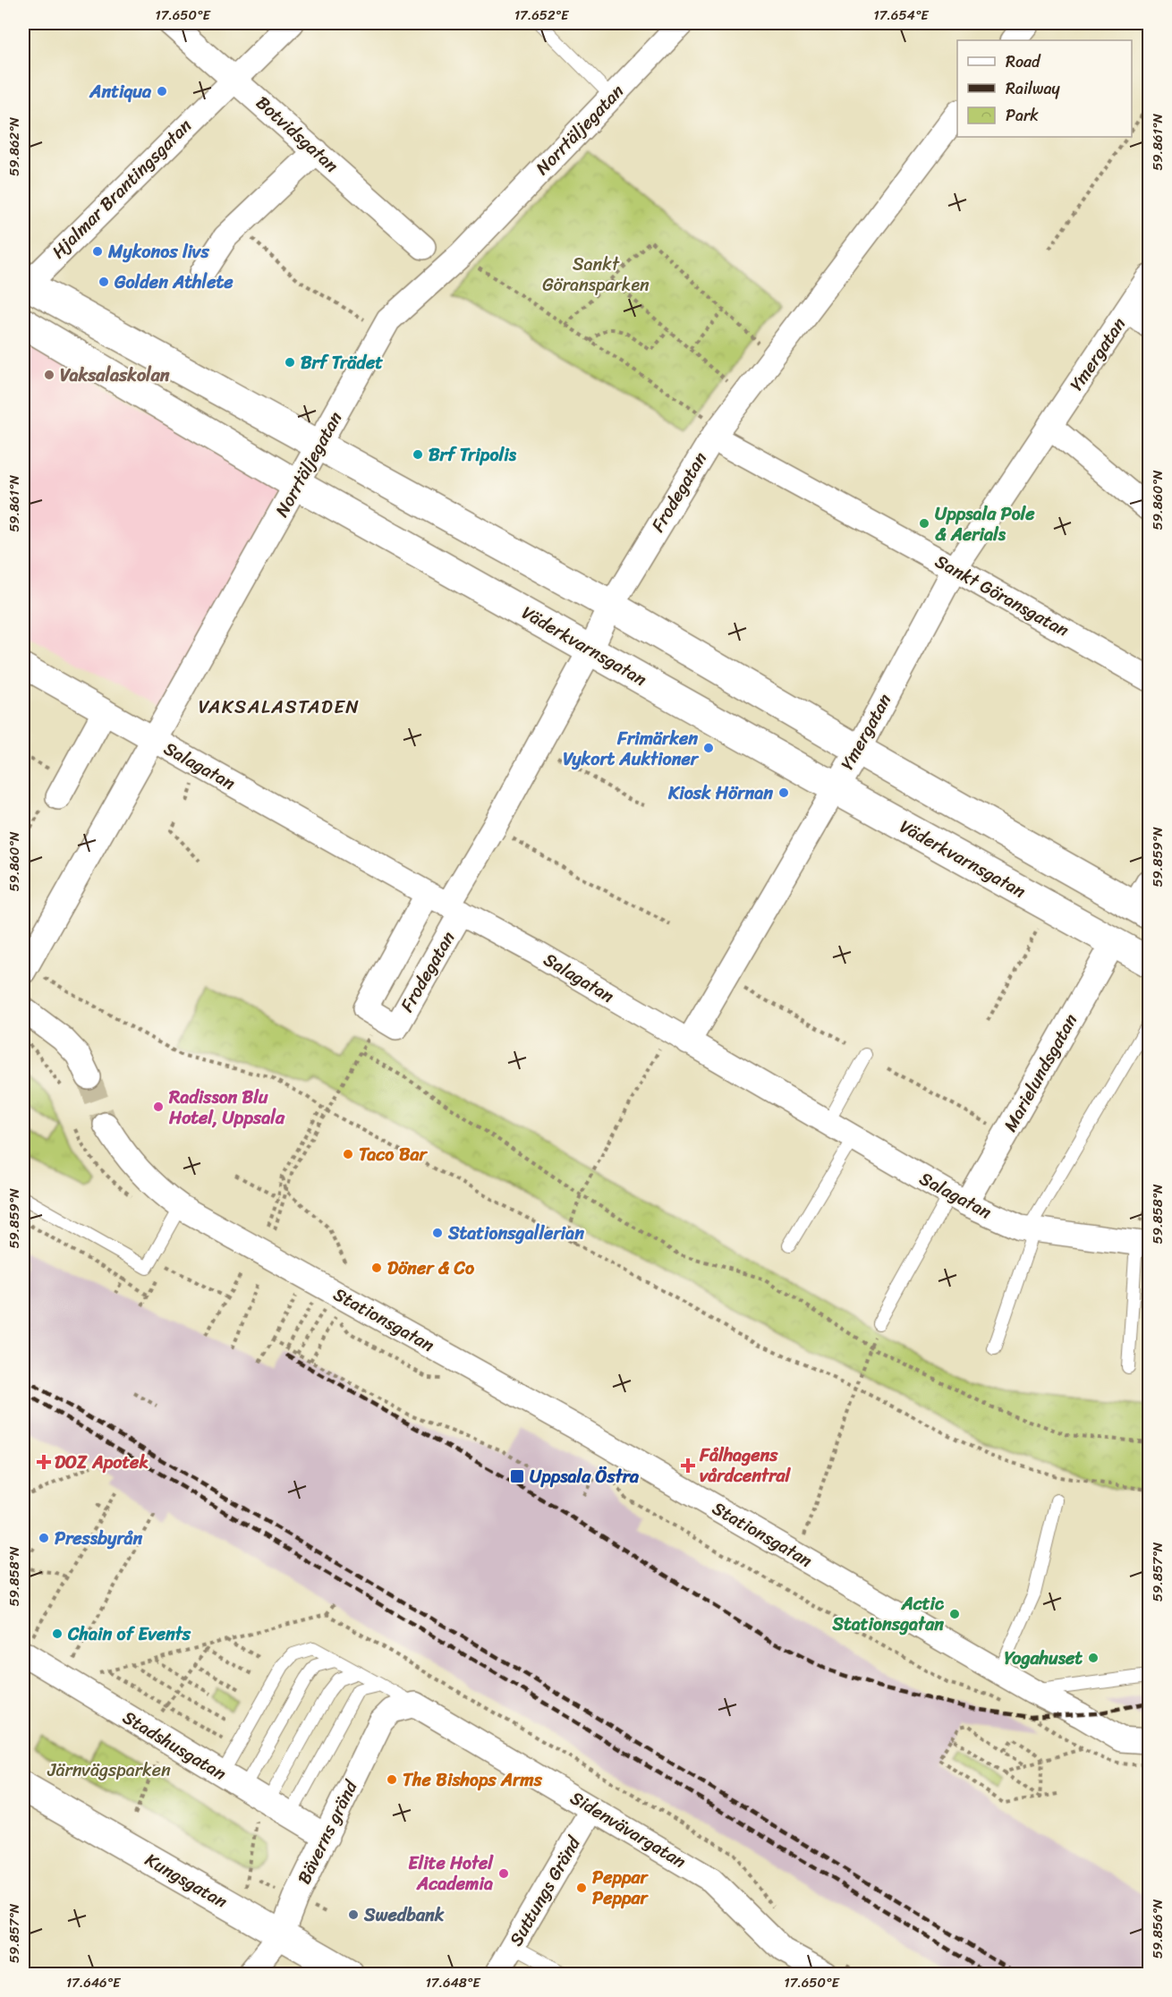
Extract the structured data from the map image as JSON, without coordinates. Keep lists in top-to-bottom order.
{
  "streets": {
    "main road": ["Väderkvarnsgatan", "Kungsgatan"],
    "street": [
      "Norrtäljegatan",
      "Botvidsgatan",
      "Hjalmar Brantingsgatan",
      "Ymergatan",
      "Frodegatan",
      "Sankt Göransgatan",
      "Salagatan",
      "Marielundsgatan",
      "Stationsgatan",
      "Stadshusgatan",
      "Sidenvävargatan",
      "Bäverns gränd",
      "Suttungs Gränd"
    ]
  },
  "crossings": [
    ["Norrtäljegatan", "Väderkvarnsgatan"],
    ["Norrtäljegatan", "Salagatan"],
    ["Botvidsgatan", "Hjalmar Brantingsgatan"],
    ["Ymergatan", "Sankt Göransgatan"],
    ["Ymergatan", "Väderkvarnsgatan"],
    ["Ymergatan", "Salagatan"],
    ["Frodegatan", "Sankt Göransgatan"],
    ["Frodegatan", "Väderkvarnsgatan"],
    ["Frodegatan", "Salagatan"],
    ["Väderkvarnsgatan", "Marielundsgatan"],
    ["Salagatan", "Marielundsgatan"],
    ["Stadshusgatan", "Bäverns gränd"],
    ["Sidenvävargatan", "Bäverns gränd"],
    ["Sidenvävargatan", "Suttungs Gränd"],
    ["Bäverns gränd", "Kungsgatan"]
  ],
  "districts": ["VAKSALASTADEN"],
  "parks": ["Sankt Göransparken", "Järnvägsparken"],
  "places": {
    "other": [
      "Antiqua",
      "Mykonos livs",
      "Golden Athlete",
      "Brf Trädet",
      "Vaksalaskolan",
      "Brf Tripolis",
      "Uppsala Pole & Aerials",
      "Frimärken Vykort Auktioner",
      "Kiosk Hörnan",
      "Radisson Blu Hotel, Uppsala",
      "Taco Bar",
      "Stationsgallerian",
      "Döner & Co",
      "Pressbyrån",
      "Actic Stationsgatan",
      "Chain of Events",
      "Yogahuset",
      "The Bishops Arms",
      "Elite Hotel Academia",
      "Peppar Peppar",
      "Swedbank"
    ],
    "health": ["DOZ Apotek", "Fålhagens vårdcentral"],
    "transit": ["Uppsala Östra"]
  },
  "legend": ["Road", "Railway", "Park"],
  "coordinates": [
    "17.650°E",
    "17.652°E",
    "17.654°E",
    "59.861°N",
    "59.862°N",
    "59.860°N",
    "59.859°N",
    "59.858°N",
    "59.857°N",
    "59.856°N",
    "17.646°E",
    "17.648°E"
  ]
}
